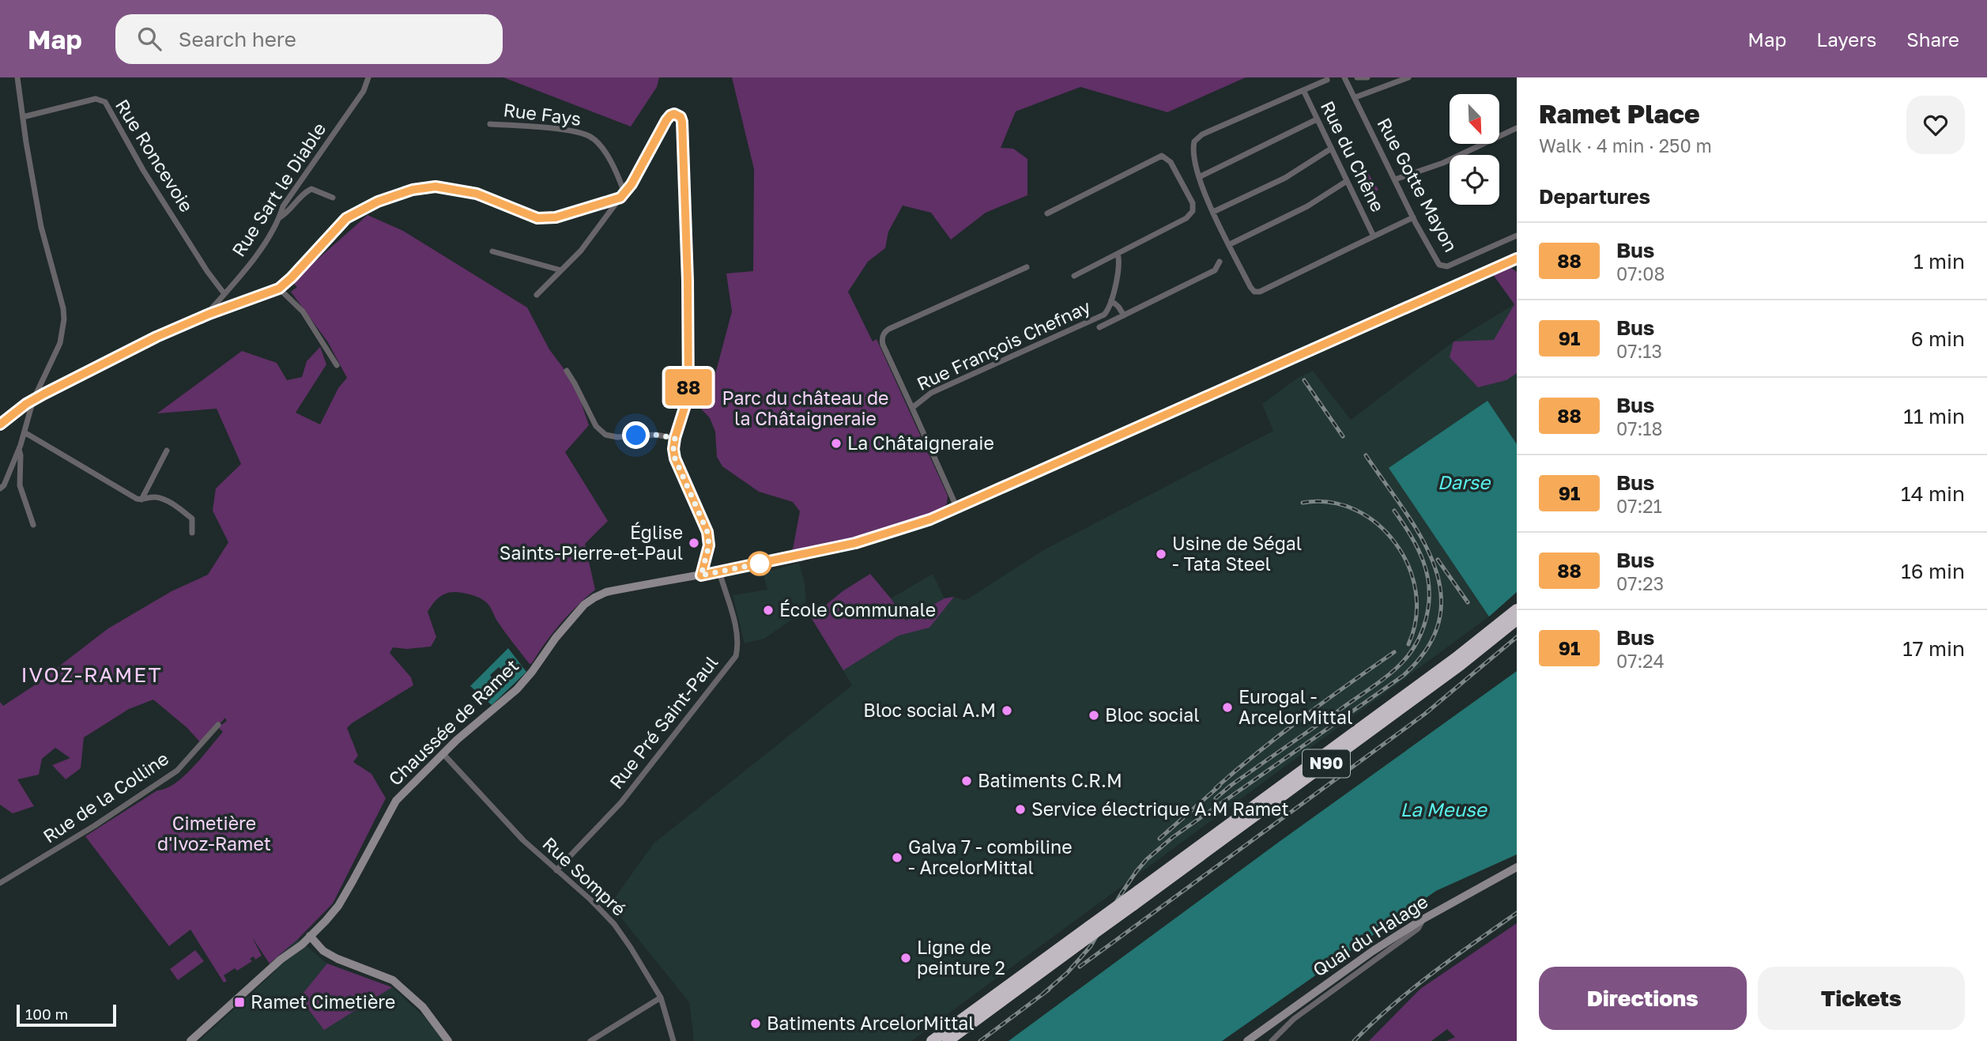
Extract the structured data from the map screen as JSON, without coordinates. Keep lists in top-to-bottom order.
{
  "streets": {
    "highway": ["N90"],
    "main road": ["Chaussée de Ramet", "Quai du Halage"],
    "street": [
      "Rue Fays",
      "Rue Roncevoie",
      "Rue du Chêne",
      "Rue Gotte Mayon",
      "Rue Sart le Diable",
      "Rue François Chefnay",
      "Rue Pré Saint-Paul",
      "Rue de la Colline",
      "Rue Sompré"
    ]
  },
  "crossings": [
    ["Rue Roncevoie", "Rue Sart le Diable"],
    ["Chaussée de Ramet", "Rue Sompré"],
    ["Rue Pré Saint-Paul", "Rue Sompré"]
  ],
  "districts": ["IVOZ-RAMET"],
  "water": ["Darse", "La Meuse"],
  "parks": ["Parc du château de la Châtaigneraie", "Cimetière d'Ivoz-Ramet"],
  "places": {
    "other": [
      "La Châtaigneraie",
      "Église Saints-Pierre-et-Paul",
      "Usine de Ségal - Tata Steel",
      "École Communale",
      "Eurogal - ArcelorMittal",
      "Bloc social A.M",
      "Bloc social",
      "Batiments C.R.M",
      "Service électrique A.M Ramet",
      "Galva 7 - combiline - ArcelorMittal",
      "Ligne de peinture 2",
      "Batiments ArcelorMittal"
    ],
    "transit": ["Ramet Cimetière"]
  },
  "lines": ["bus line 88"],
  "scale_bar": "100 m",
  "north": "bottom right",
  "page": {
    "header": "Map",
    "search": "Search here",
    "nav": ["Map", "Layers", "Share"],
    "on_map": "88",
    "heading": [
      ["Ramet Place", "Walk · 4 min · 250 m"],
      "Departures"
    ],
    "list": [
      {
        "mark": "88",
        "name": "Bus",
        "note": "07:08",
        "value": "1 min"
      },
      {
        "mark": "91",
        "name": "Bus",
        "note": "07:13",
        "value": "6 min"
      },
      {
        "mark": "88",
        "name": "Bus",
        "note": "07:18",
        "value": "11 min"
      },
      {
        "mark": "91",
        "name": "Bus",
        "note": "07:21",
        "value": "14 min"
      },
      {
        "mark": "88",
        "name": "Bus",
        "note": "07:23",
        "value": "16 min"
      },
      {
        "mark": "91",
        "name": "Bus",
        "note": "07:24",
        "value": "17 min"
      }
    ],
    "buttons": ["Directions", "Tickets"],
    "scale": "100 m"
  }
}
